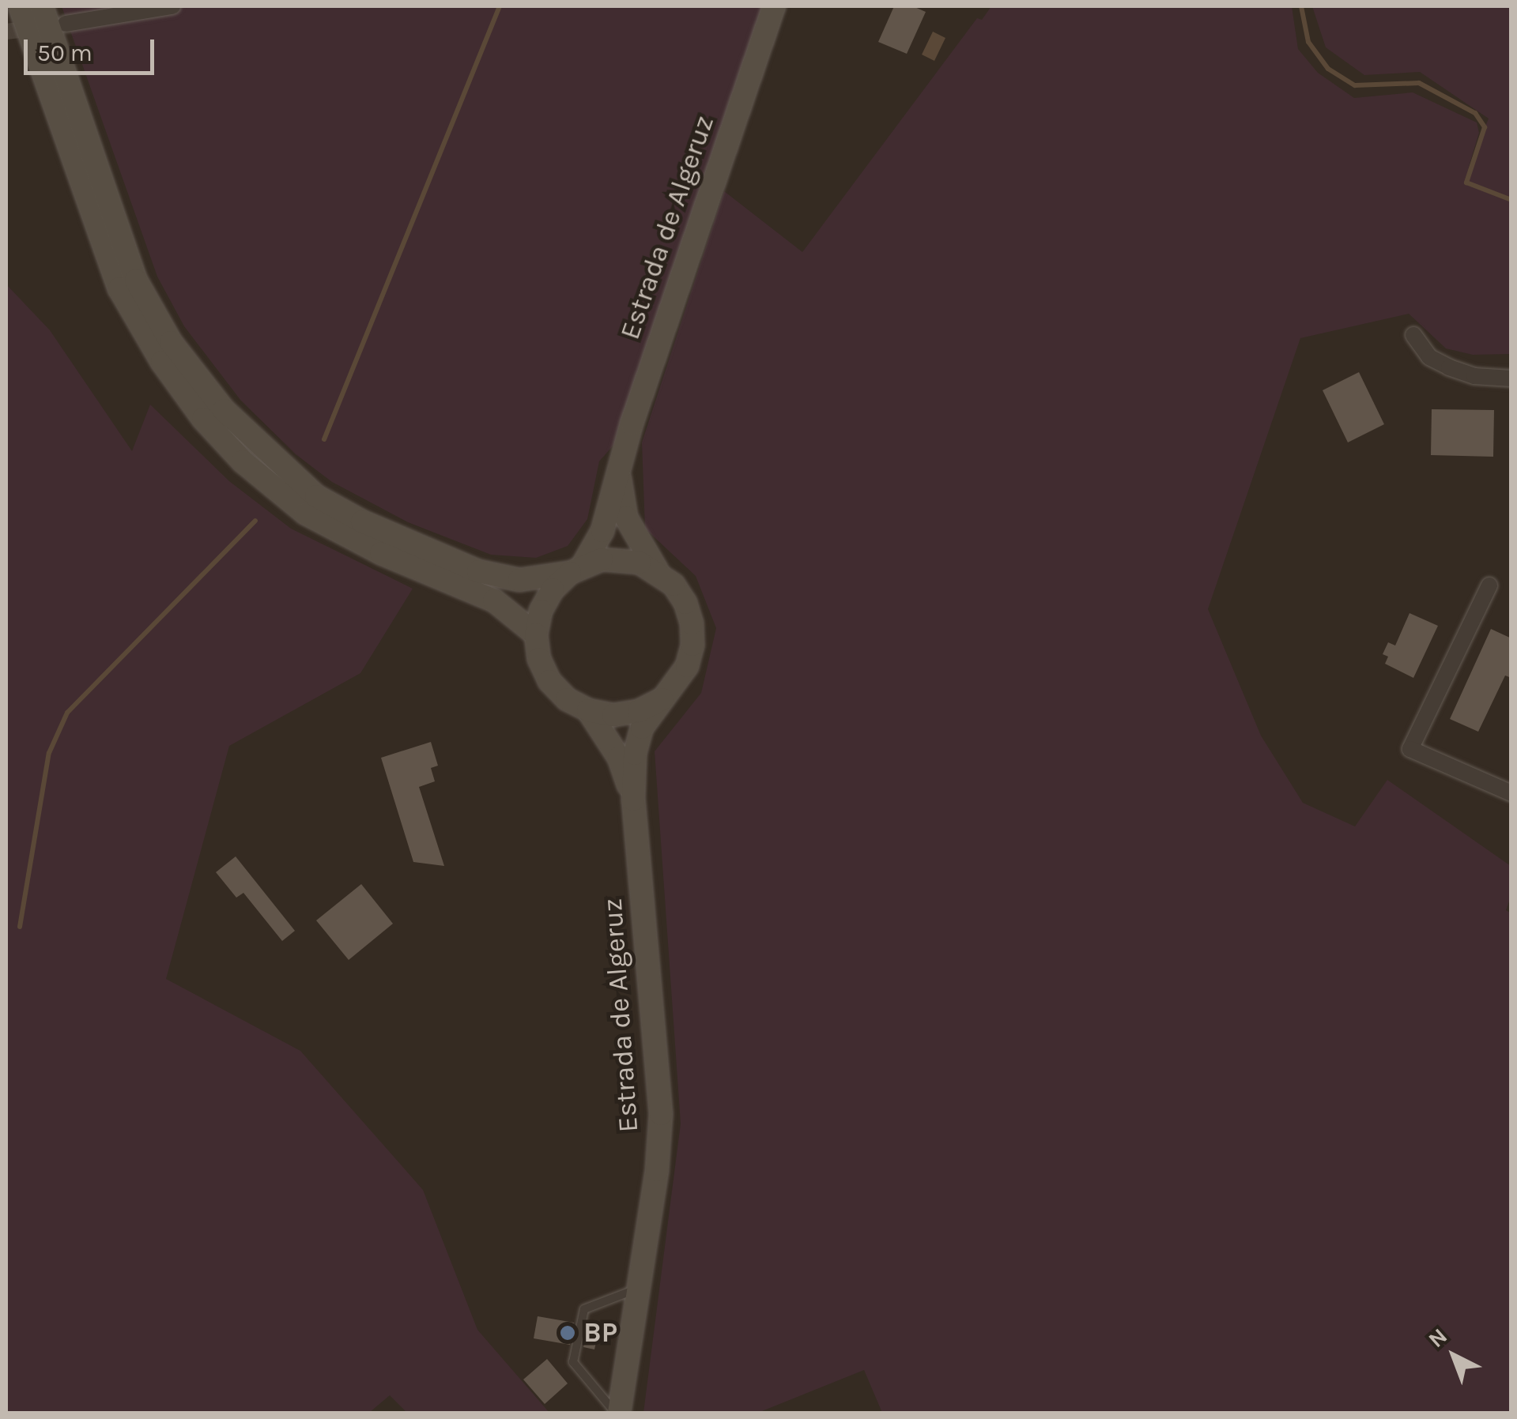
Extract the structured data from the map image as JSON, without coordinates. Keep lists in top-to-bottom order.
{
  "streets": {
    "main road": ["Estrada de Algeruz"]
  },
  "places": ["BP"],
  "scale_bar": "50 m",
  "north": "top left"
}
